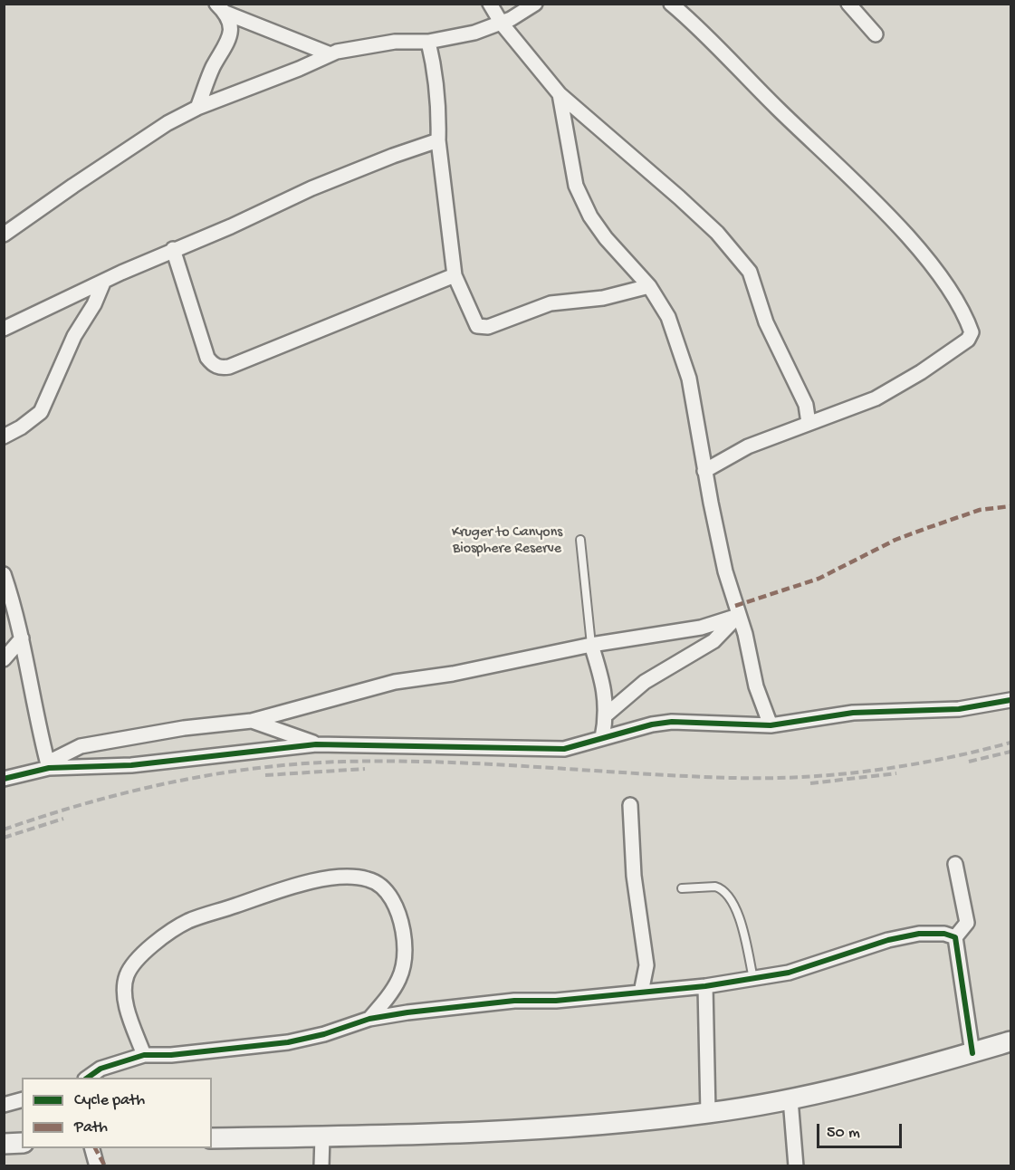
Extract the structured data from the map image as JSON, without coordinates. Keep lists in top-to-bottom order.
{
  "parks": ["Kruger to Canyons Biosphere Reserve"],
  "legend": ["Cycle path", "Path"],
  "scale_bar": "50 m"
}
